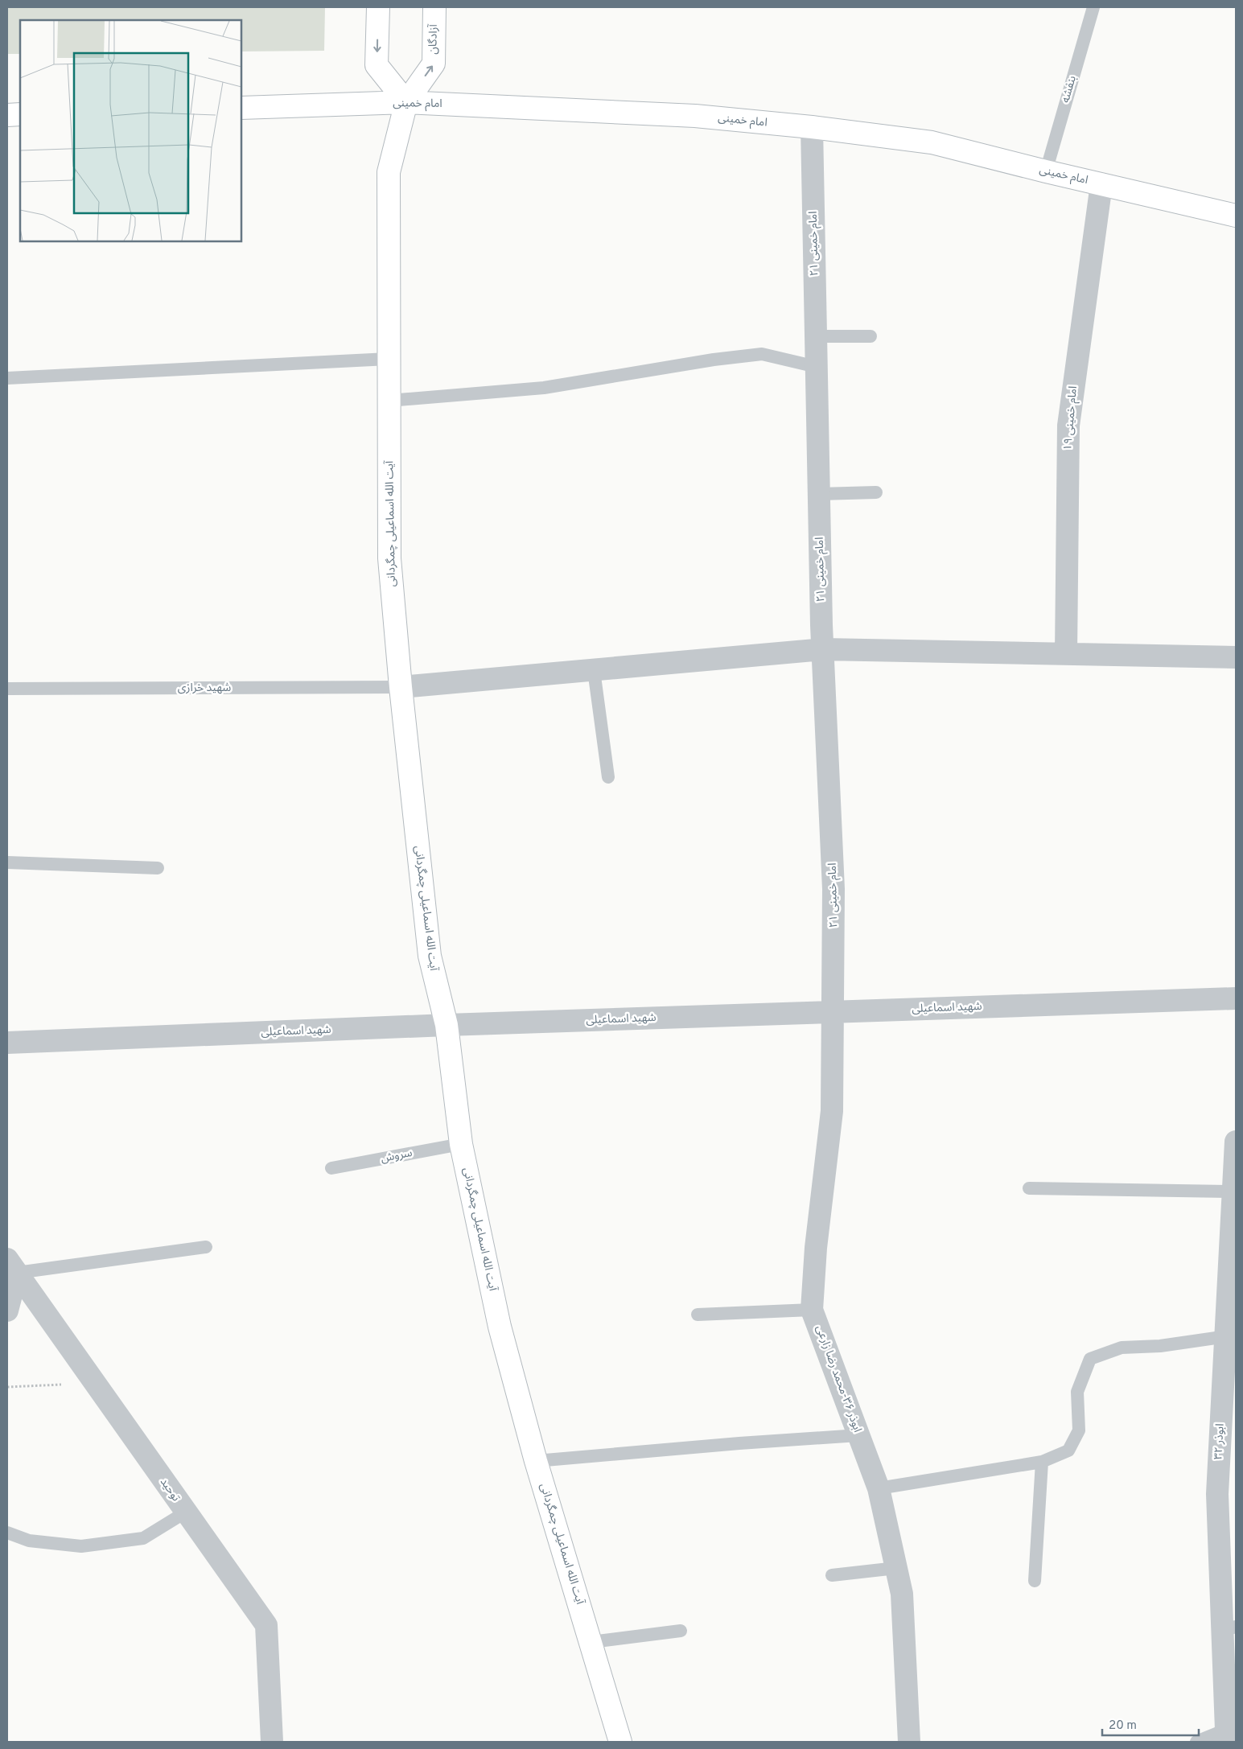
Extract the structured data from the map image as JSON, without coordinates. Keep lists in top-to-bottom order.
{
  "streets": {
    "main road": ["آزادگان", "امام خمینی", "آیت الله اسماعیلی چمگردانی"],
    "street": [
      "امام خمینی ۲۱",
      "امام خمینی ۱۹",
      "شهید اسماعیلی",
      "ابوذر ۳۶-محمد رضا زارعی",
      "ابوذر ۳۲",
      "توحید"
    ],
    "lane": ["بنفشه", "شهید خرازی", "سروش"]
  },
  "crossings": [
    ["آزادگان", "امام خمینی"],
    ["آزادگان", "آیت الله اسماعیلی چمگردانی"],
    ["بنفشه", "امام خمینی"],
    ["امام خمینی", "امام خمینی ۲۱"],
    ["امام خمینی", "امام خمینی ۱۹"],
    ["امام خمینی", "آیت الله اسماعیلی چمگردانی"],
    ["امام خمینی ۲۱", "شهید اسماعیلی"],
    ["امام خمینی ۲۱", "ابوذر ۳۶-محمد رضا زارعی"],
    ["آیت الله اسماعیلی چمگردانی", "شهید خرازی"],
    ["آیت الله اسماعیلی چمگردانی", "شهید اسماعیلی"],
    ["آیت الله اسماعیلی چمگردانی", "سروش"],
    ["شهید اسماعیلی", "ابوذر ۳۶-محمد رضا زارعی"]
  ],
  "one_way": ["آزادگان"],
  "scale_bar": "20 m"
}
